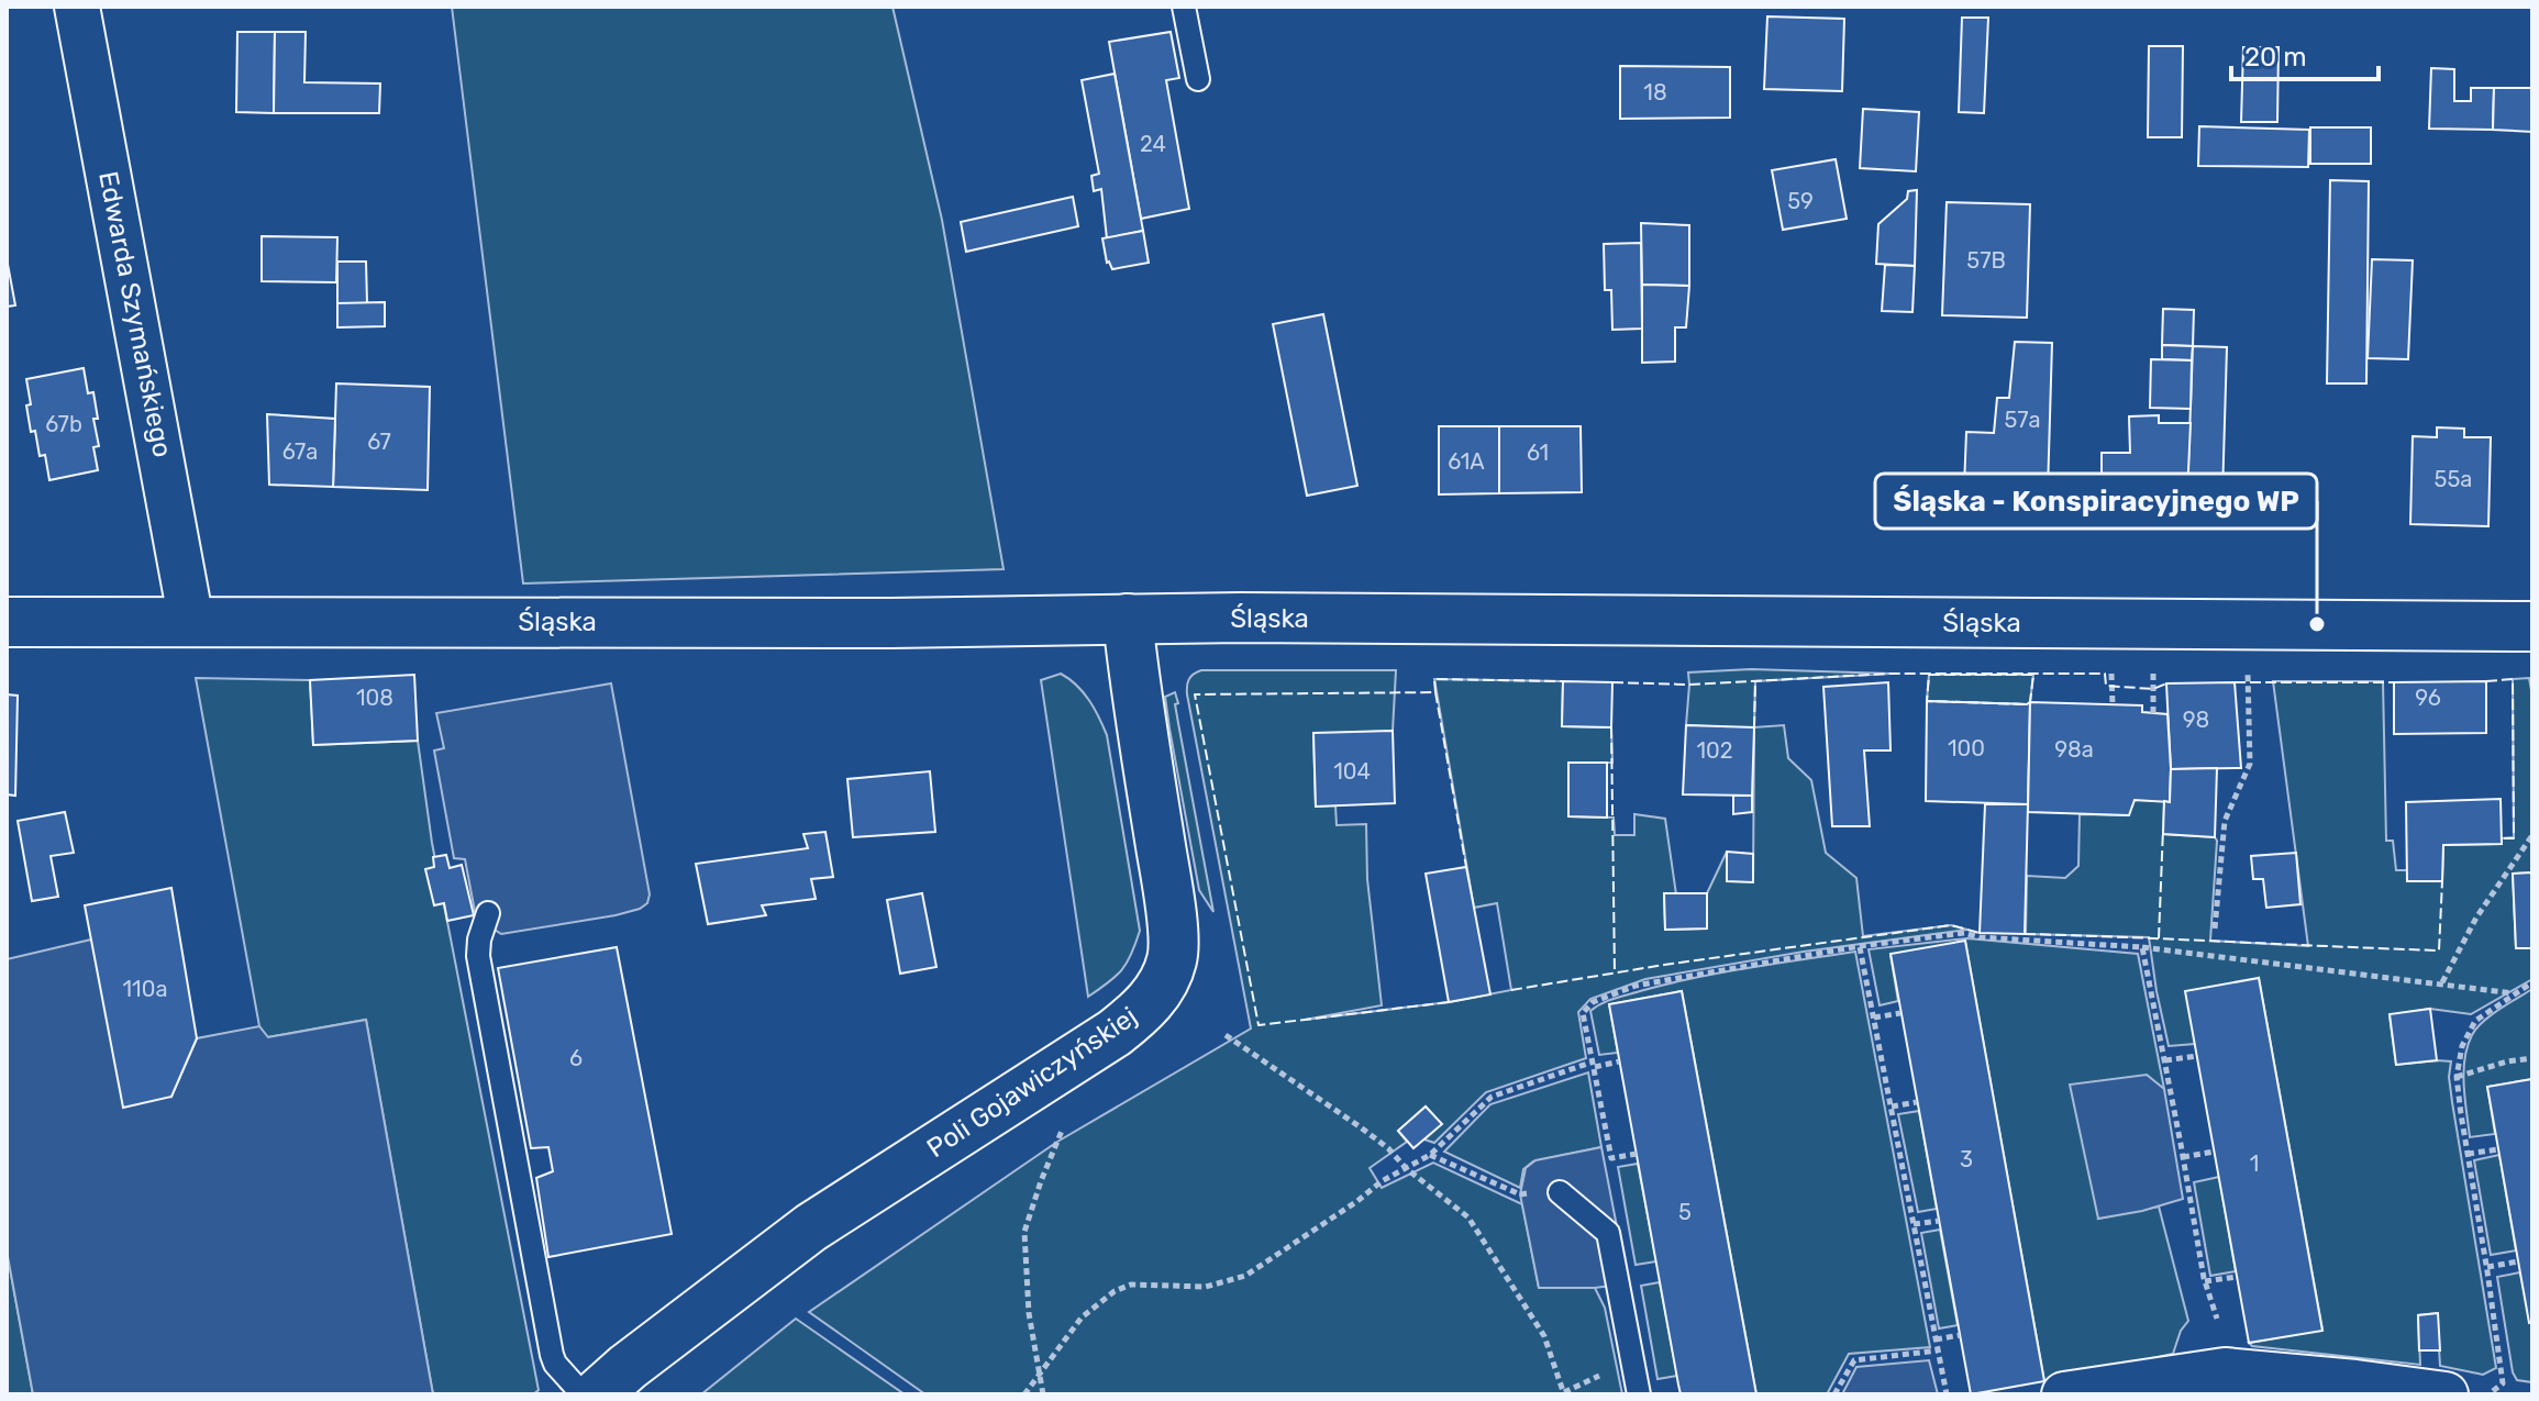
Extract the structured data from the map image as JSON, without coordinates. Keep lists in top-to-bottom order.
{
  "streets": {
    "street": ["Edwarda Szymańskiego", "Śląska", "Poli Gojawiczyńskiej"]
  },
  "crossings": [
    ["Edwarda Szymańskiego", "Śląska"],
    ["Śląska", "Poli Gojawiczyńskiej"]
  ],
  "places": ["Śląska - Konspiracyjnego WP"],
  "house_numbers": [
    "18",
    "24",
    "59",
    "57B",
    "57a",
    "67b",
    "67",
    "67a",
    "61",
    "61A",
    "55a",
    "108",
    "96",
    "98",
    "100",
    "98a",
    "102",
    "104",
    "110a",
    "6",
    "3",
    "1",
    "5"
  ],
  "scale_bar": "20 m"
}
